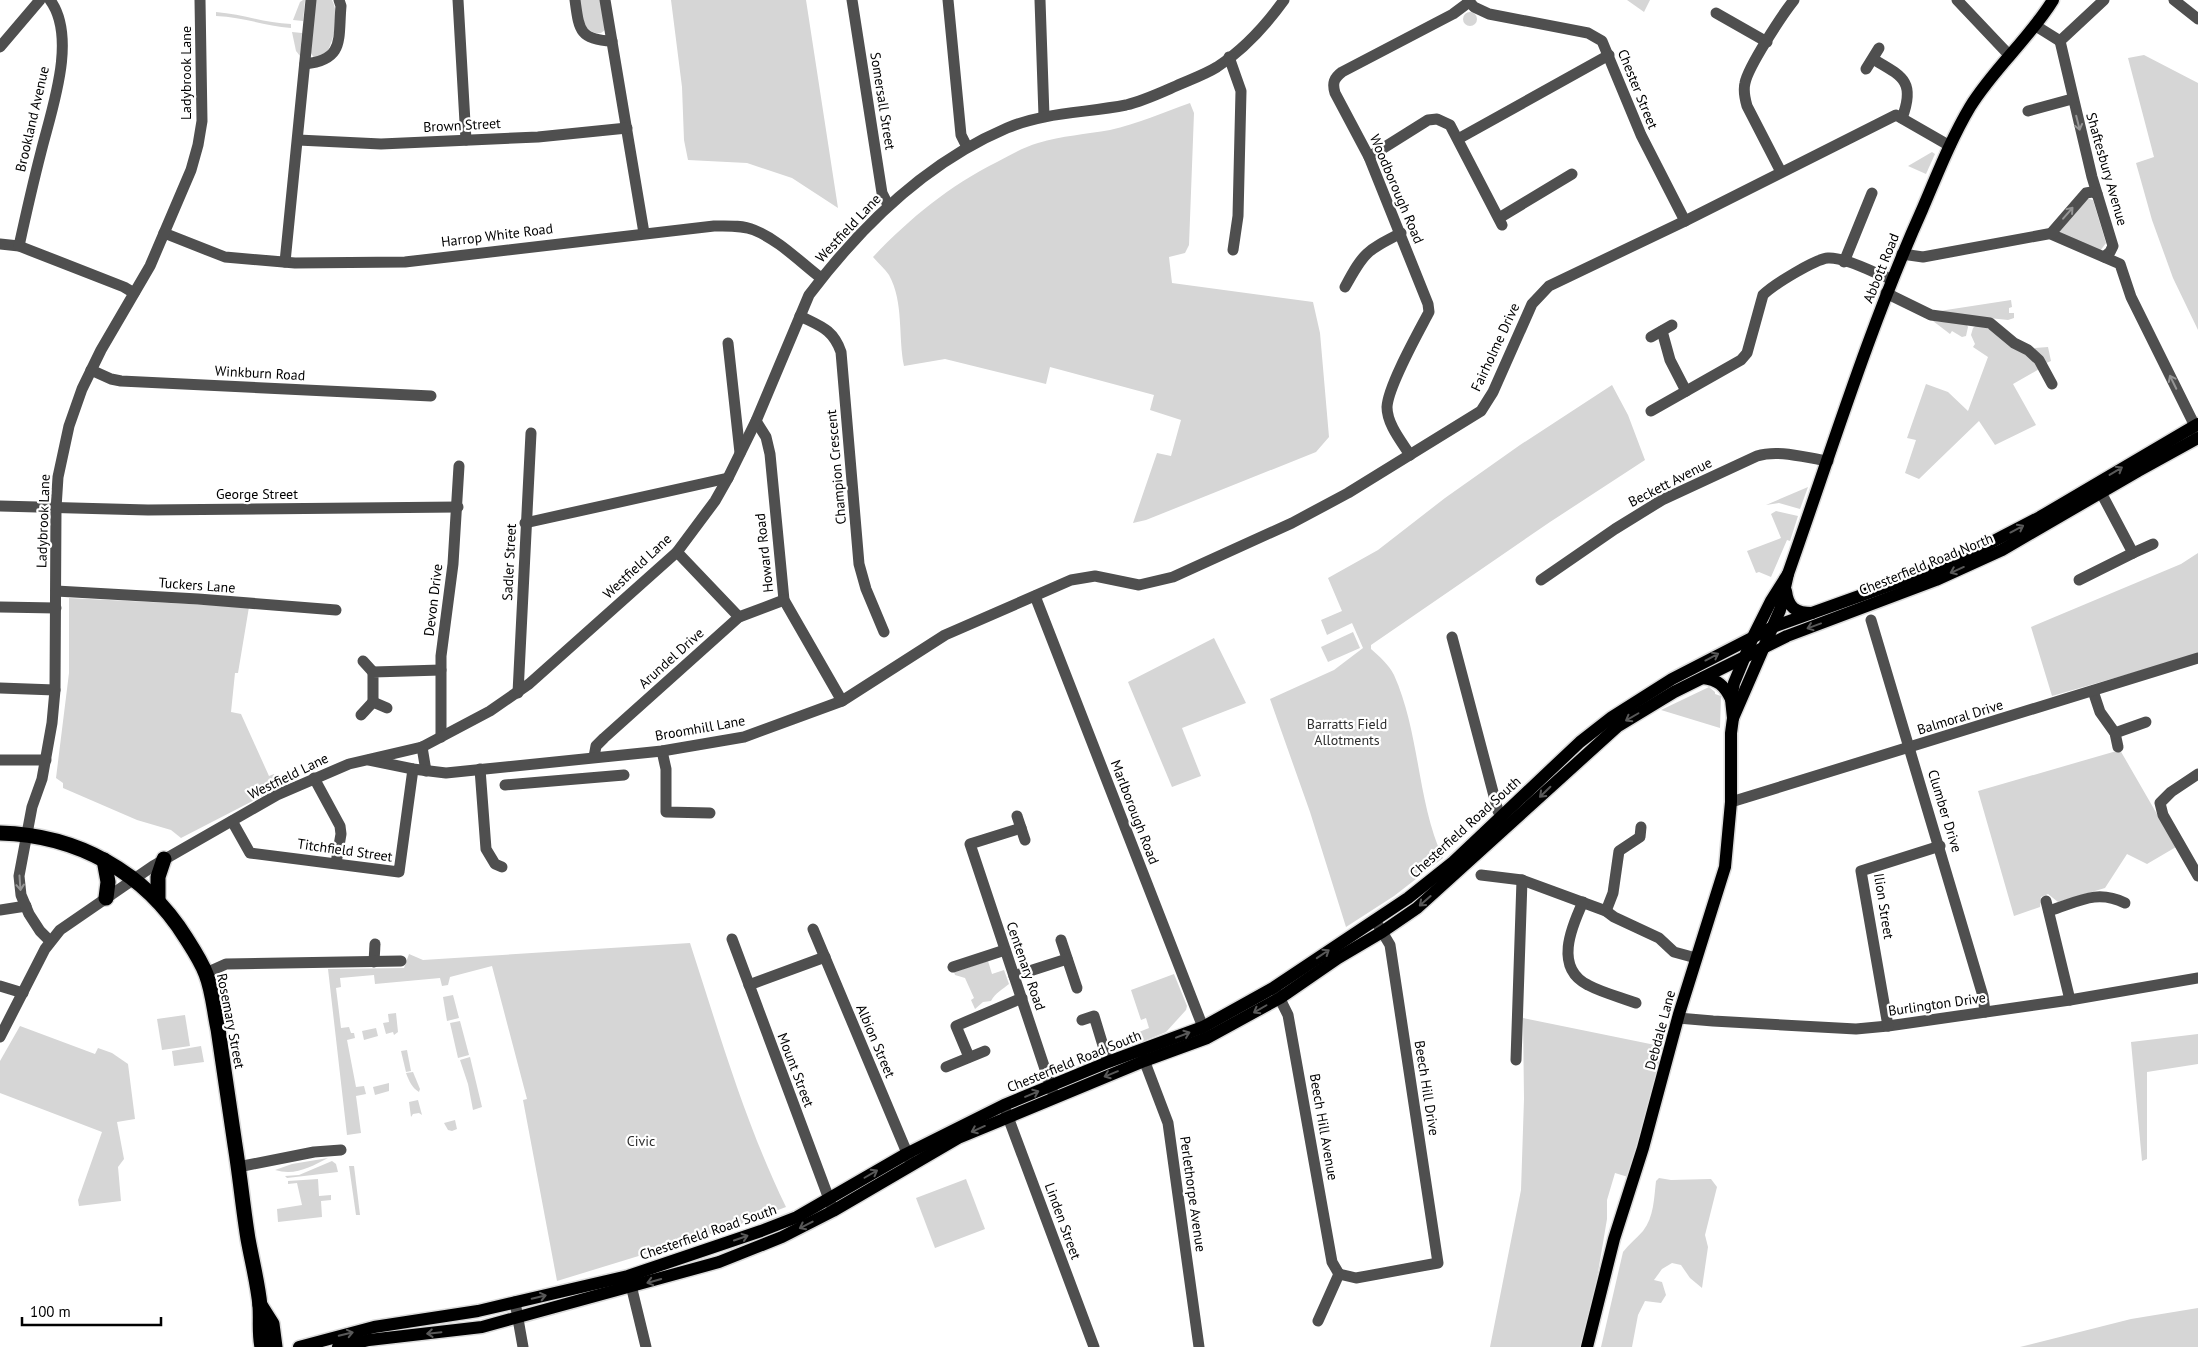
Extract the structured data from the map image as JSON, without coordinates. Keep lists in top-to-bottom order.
{
  "streets": {
    "highway": ["Rosemary Street"],
    "main road": [
      "Abbott Road",
      "Chesterfield Road North",
      "Chesterfield Road South",
      "Debdale Lane"
    ],
    "street": [
      "Ladybrook Lane",
      "Chester Street",
      "Somersall Street",
      "Brookland Avenue",
      "Brown Street",
      "Shaftesbury Avenue",
      "Woodborough Road",
      "Westfield Lane",
      "Harrop White Road",
      "Fairholme Drive",
      "Winkburn Road",
      "Champion Crescent",
      "Beckett Avenue",
      "George Street",
      "Howard Road",
      "Sadler Street",
      "Tuckers Lane",
      "Devon Drive",
      "Arundel Drive",
      "Balmoral Drive",
      "Broomhill Lane",
      "Clumber Drive",
      "Marlborough Road",
      "Titchfield Street",
      "Ilion Street",
      "Centenary Road",
      "Burlington Drive",
      "Albion Street",
      "Mount Street",
      "Beech Hill Drive",
      "Beech Hill Avenue",
      "Perlethorpe Avenue",
      "Linden Street"
    ]
  },
  "crossings": [
    ["Ladybrook Lane", "Westfield Lane"],
    ["Ladybrook Lane", "Harrop White Road"],
    ["Ladybrook Lane", "Winkburn Road"],
    ["Ladybrook Lane", "George Street"],
    ["Ladybrook Lane", "Tuckers Lane"],
    ["Ladybrook Lane", "Rosemary Street"],
    ["Chester Street", "Woodborough Road"],
    ["Chester Street", "Fairholme Drive"],
    ["Somersall Street", "Westfield Lane"],
    ["Woodborough Road", "Fairholme Drive"],
    ["Westfield Lane", "Harrop White Road"],
    ["Westfield Lane", "Champion Crescent"],
    ["Westfield Lane", "Howard Road"],
    ["Westfield Lane", "Sadler Street"],
    ["Westfield Lane", "Devon Drive"],
    ["Westfield Lane", "Broomhill Lane"],
    ["Westfield Lane", "Titchfield Street"],
    ["Westfield Lane", "Rosemary Street"],
    ["Abbott Road", "Beckett Avenue"],
    ["Abbott Road", "Chesterfield Road North"],
    ["Abbott Road", "Chesterfield Road South"],
    ["Abbott Road", "Debdale Lane"],
    ["Fairholme Drive", "Broomhill Lane"],
    ["Fairholme Drive", "Marlborough Road"],
    ["George Street", "Devon Drive"],
    ["Howard Road", "Arundel Drive"],
    ["Howard Road", "Broomhill Lane"],
    ["Chesterfield Road North", "Chesterfield Road South"],
    ["Chesterfield Road North", "Debdale Lane"],
    ["Arundel Drive", "Broomhill Lane"],
    ["Balmoral Drive", "Clumber Drive"],
    ["Balmoral Drive", "Debdale Lane"],
    ["Broomhill Lane", "Marlborough Road"],
    ["Broomhill Lane", "Titchfield Street"],
    ["Clumber Drive", "Ilion Street"],
    ["Clumber Drive", "Burlington Drive"],
    ["Marlborough Road", "Chesterfield Road South"],
    ["Chesterfield Road South", "Centenary Road"],
    ["Chesterfield Road South", "Debdale Lane"],
    ["Chesterfield Road South", "Albion Street"],
    ["Chesterfield Road South", "Mount Street"],
    ["Chesterfield Road South", "Beech Hill Drive"],
    ["Chesterfield Road South", "Beech Hill Avenue"],
    ["Chesterfield Road South", "Perlethorpe Avenue"],
    ["Chesterfield Road South", "Linden Street"],
    ["Ilion Street", "Burlington Drive"],
    ["Burlington Drive", "Debdale Lane"],
    ["Beech Hill Drive", "Beech Hill Avenue"]
  ],
  "one_way": ["Shaftesbury Avenue"],
  "parks": ["Barratts Field Allotments", "Civic"],
  "scale_bar": "100 m"
}
